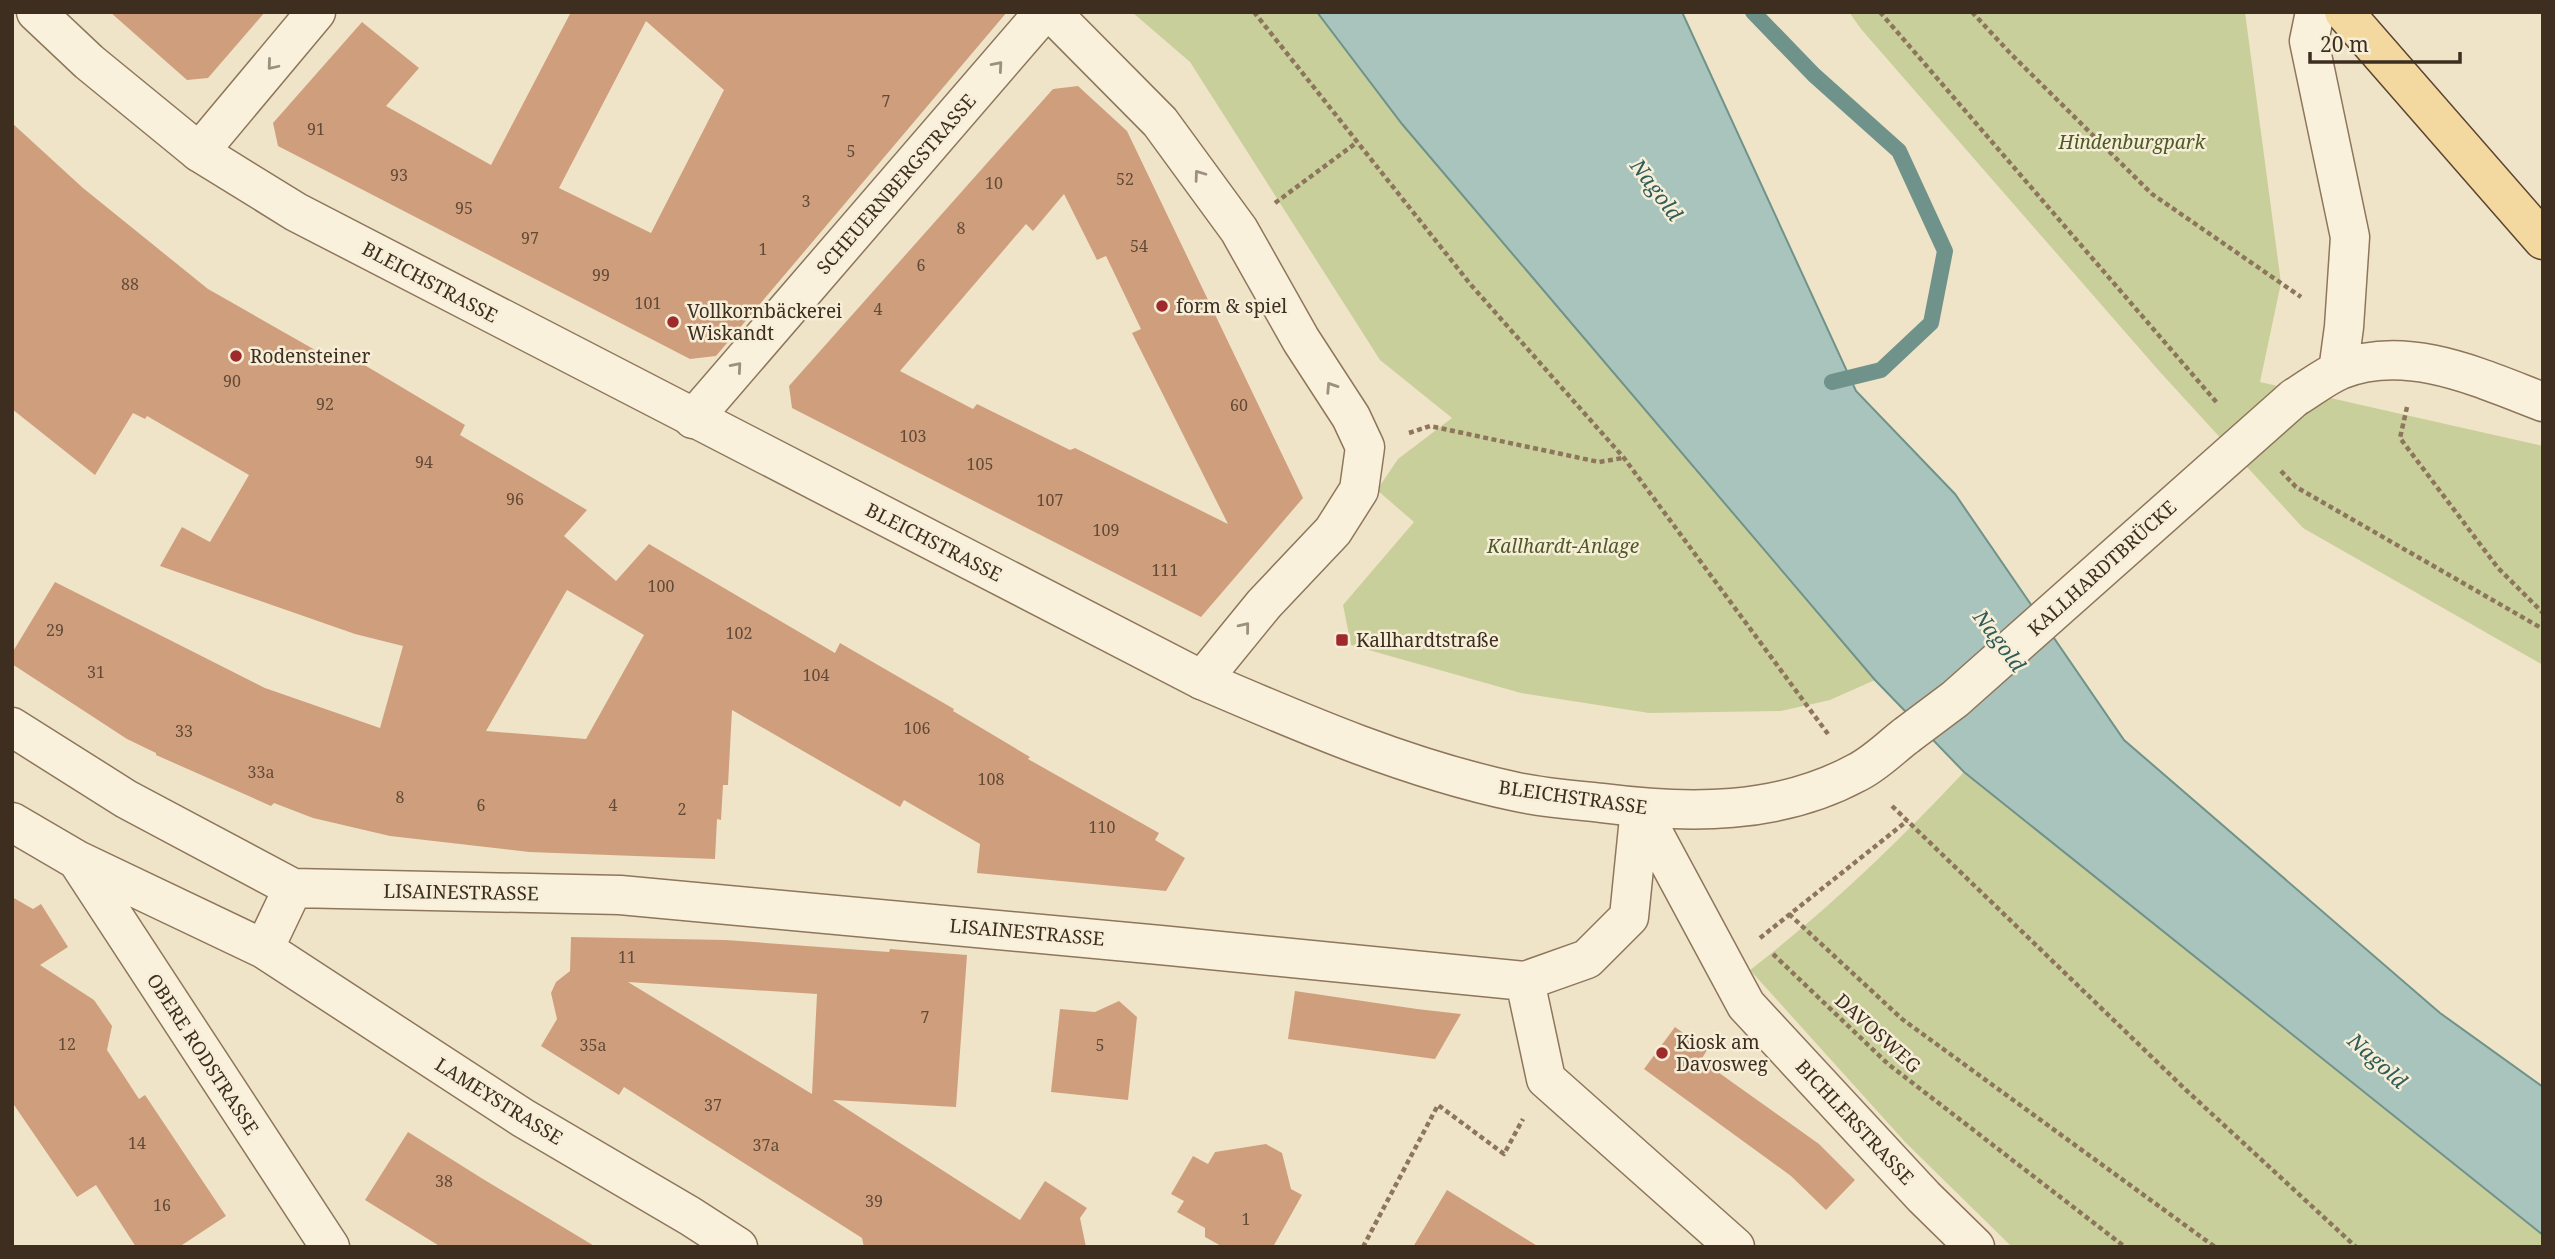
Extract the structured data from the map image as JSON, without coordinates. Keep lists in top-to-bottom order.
{
  "streets": {
    "street": [
      "SCHEUERNBERGSTRASSE",
      "BLEICHSTRASSE",
      "KALLHARDTBRÜCKE",
      "LISAINESTRASSE",
      "OBERE RODSTRASSE",
      "LAMEYSTRASSE",
      "BICHLERSTRASSE"
    ],
    "path": ["DAVOSWEG"]
  },
  "crossings": [
    ["SCHEUERNBERGSTRASSE", "BLEICHSTRASSE"],
    ["BLEICHSTRASSE", "KALLHARDTBRÜCKE"],
    ["BLEICHSTRASSE", "LISAINESTRASSE"],
    ["BLEICHSTRASSE", "BICHLERSTRASSE"],
    ["LISAINESTRASSE", "BICHLERSTRASSE"],
    ["OBERE RODSTRASSE", "LAMEYSTRASSE"]
  ],
  "one_way": ["SCHEUERNBERGSTRASSE"],
  "water": ["Nagold"],
  "parks": ["Hindenburgpark", "Kallhardt-Anlage"],
  "places": {
    "other": [
      "form & spiel",
      "Vollkornbäckerei Wiskandt",
      "Rodensteiner",
      "Kiosk am Davosweg"
    ],
    "transit": ["Kallhardtstraße"]
  },
  "house_numbers": [
    "7",
    "91",
    "5",
    "93",
    "52",
    "10",
    "3",
    "95",
    "8",
    "97",
    "54",
    "1",
    "6",
    "99",
    "88",
    "101",
    "4",
    "90",
    "92",
    "60",
    "103",
    "94",
    "105",
    "96",
    "107",
    "109",
    "111",
    "100",
    "29",
    "102",
    "31",
    "104",
    "106",
    "33",
    "33a",
    "108",
    "8",
    "6",
    "4",
    "2",
    "110",
    "11",
    "7",
    "12",
    "35a",
    "5",
    "37",
    "14",
    "37a",
    "38",
    "39",
    "16",
    "1"
  ],
  "scale_bar": "20 m"
}
